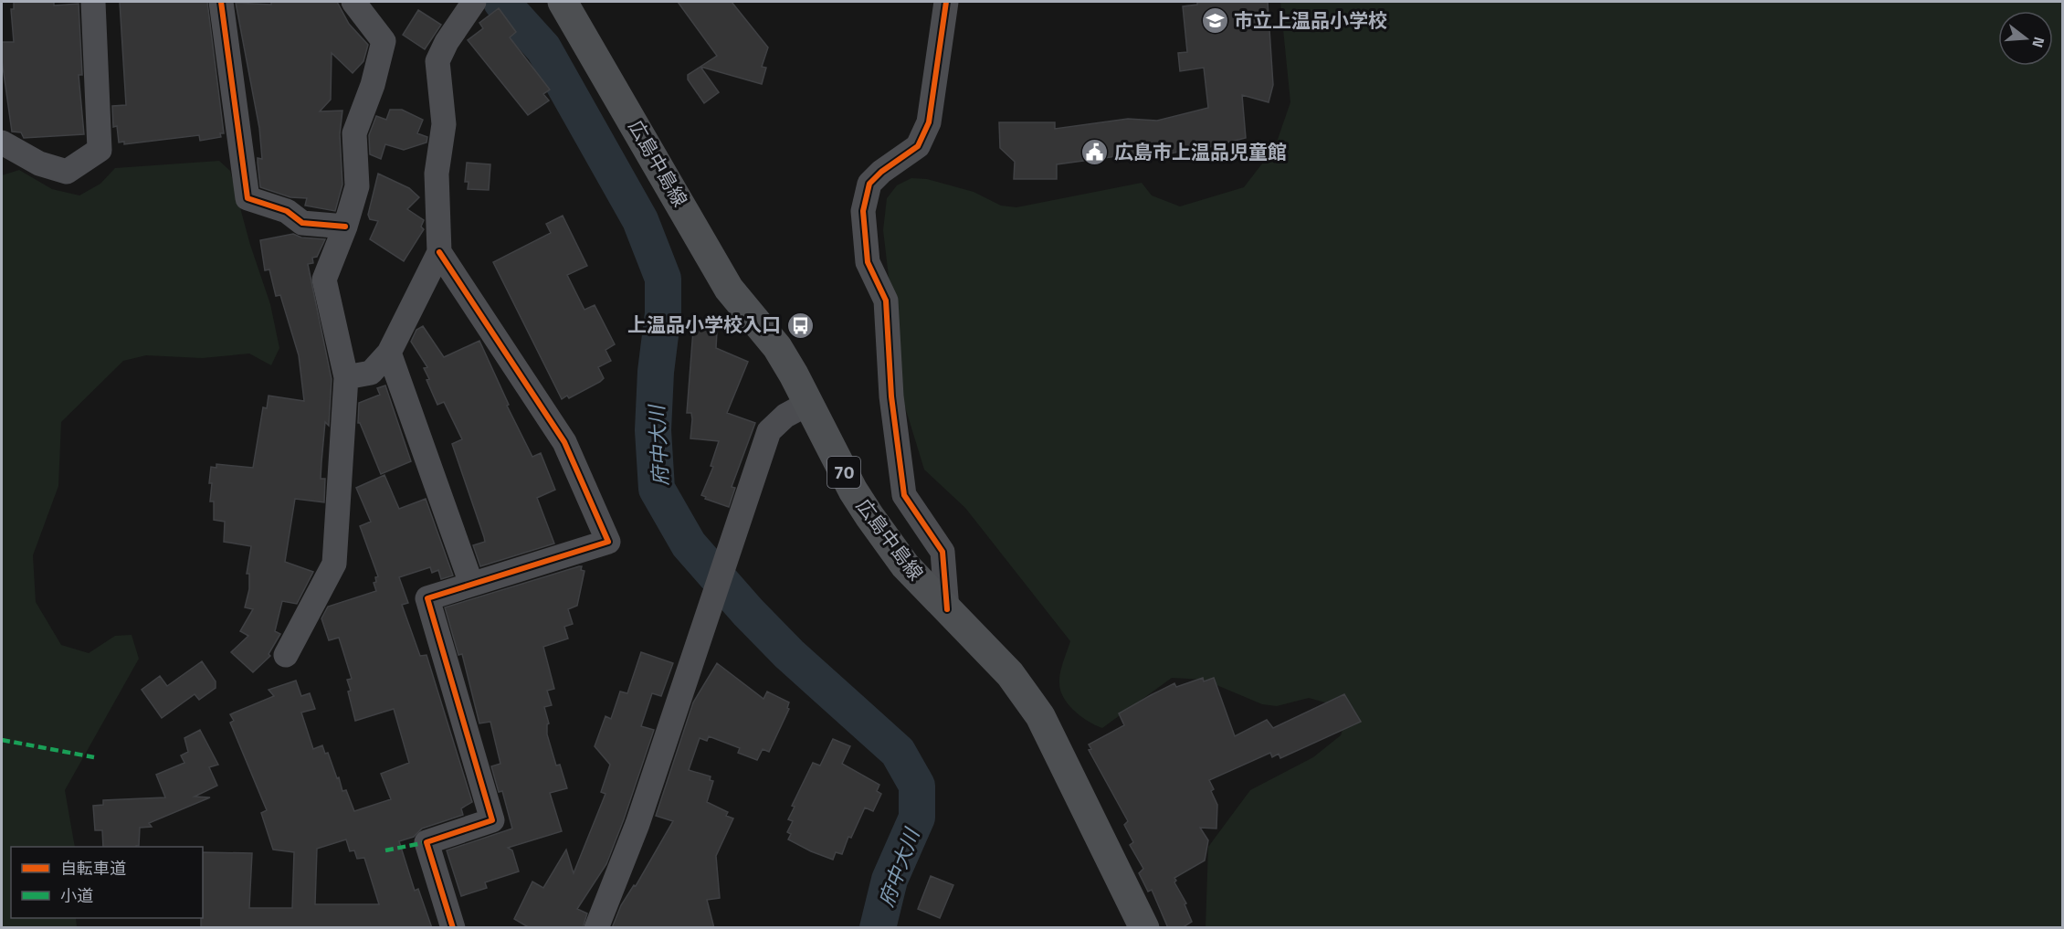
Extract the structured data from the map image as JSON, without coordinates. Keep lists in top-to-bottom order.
{
  "streets": {
    "main road": ["広島中島線", "70"]
  },
  "water": ["府中大川"],
  "places": {
    "school or university": ["市立上温品小学校"],
    "public building": ["広島市上温品児童館"],
    "bus stop": ["上温品小学校入口"]
  },
  "legend": ["自転車道", "小道"],
  "north": "right"
}
